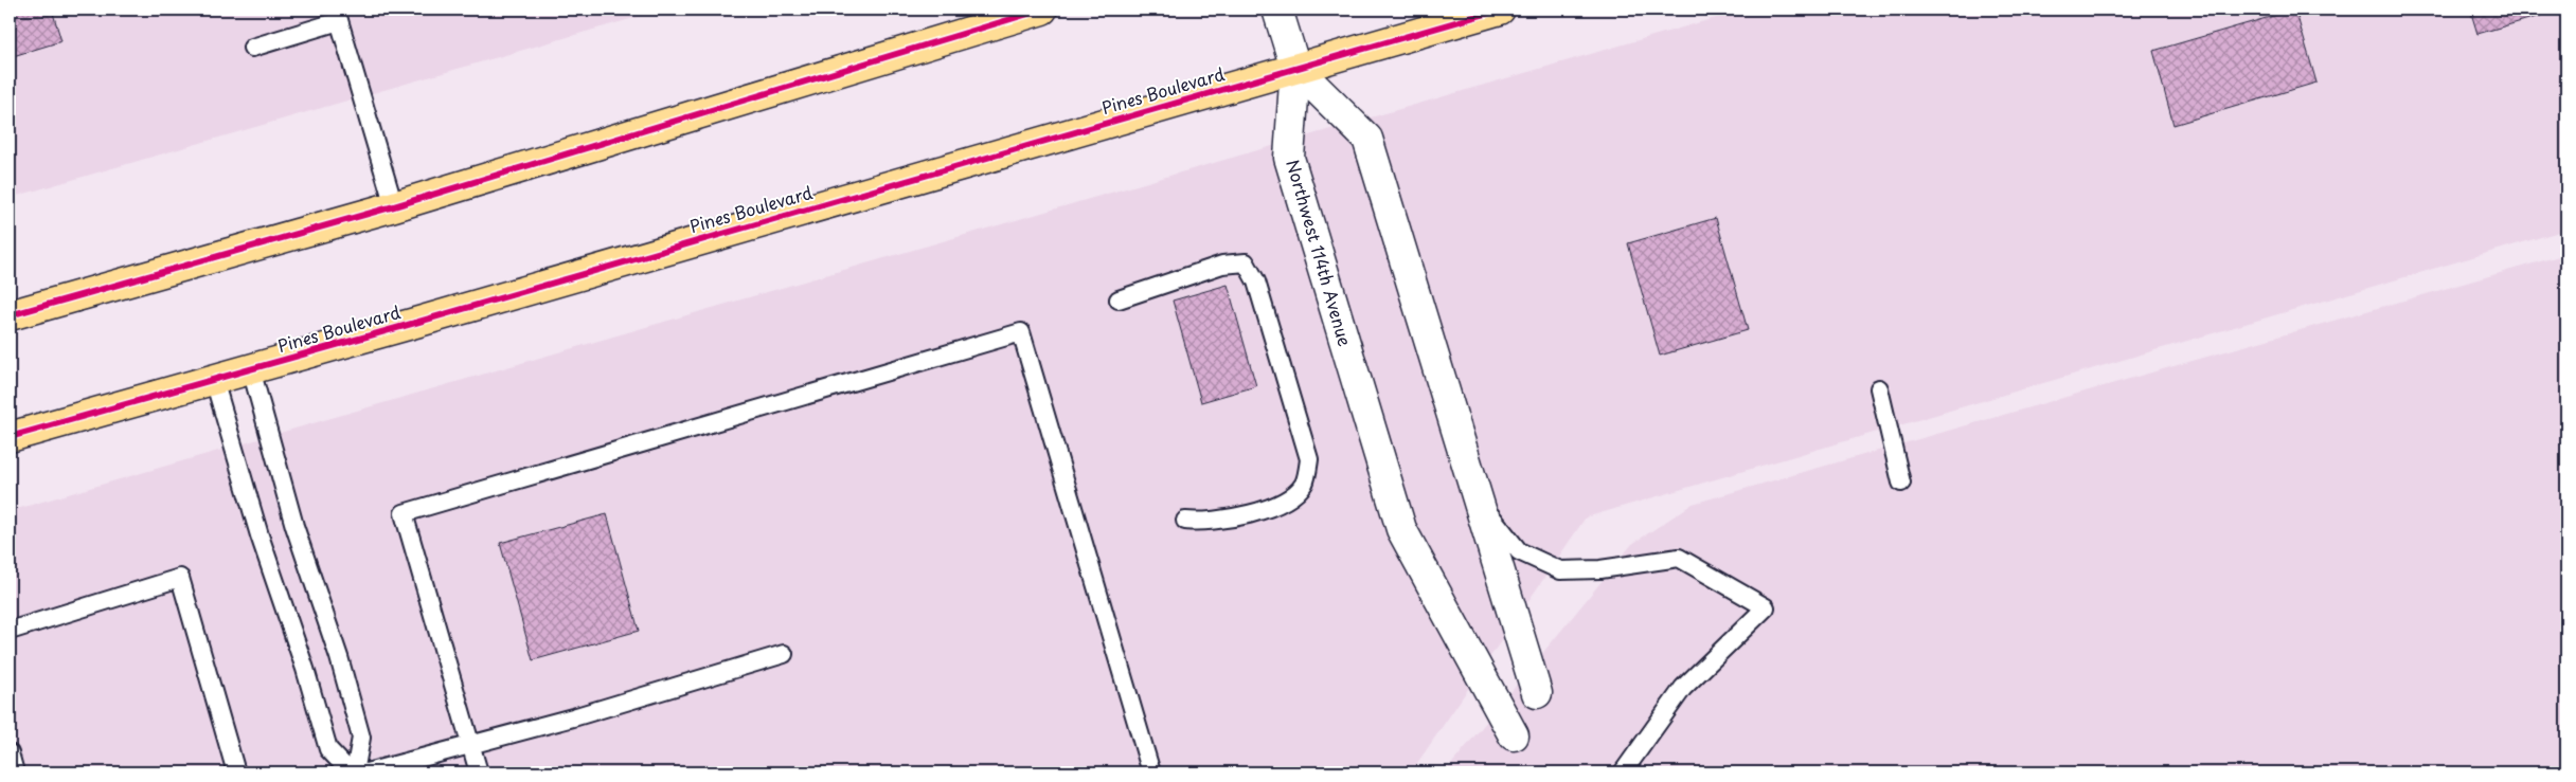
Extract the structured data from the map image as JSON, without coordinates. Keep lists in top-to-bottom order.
{
  "streets": {
    "highway": ["Pines Boulevard"],
    "street": ["Northwest 114th Avenue"]
  },
  "crossings": [
    ["Pines Boulevard", "Northwest 114th Avenue"]
  ]
}
